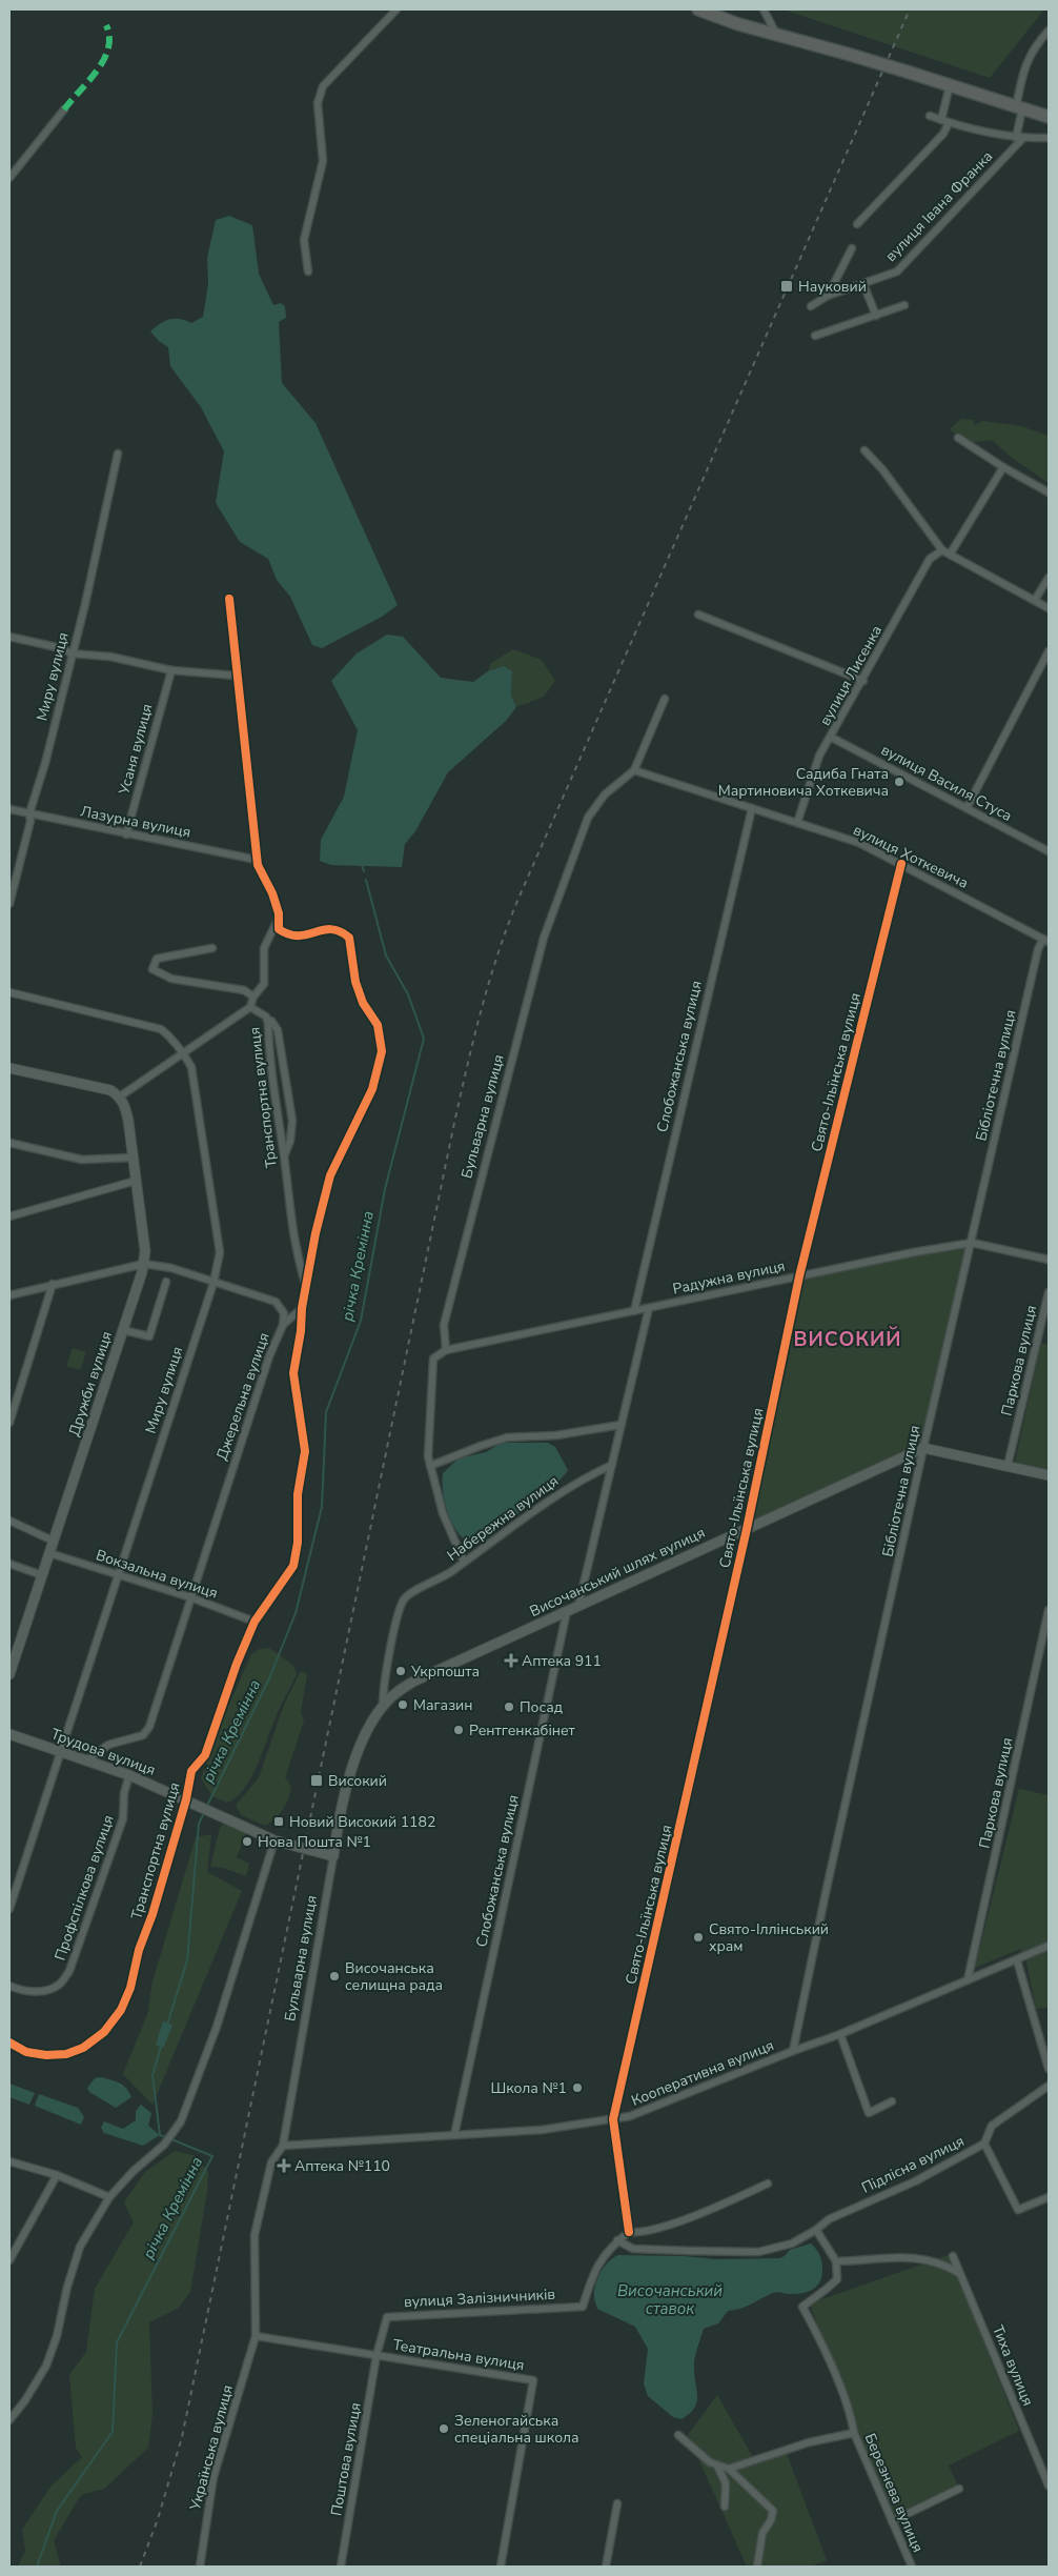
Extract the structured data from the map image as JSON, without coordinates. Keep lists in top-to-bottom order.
{
  "streets": {
    "street": [
      "вулиця Івана Франка",
      "вулиця Лисенка",
      "Миру вулиця",
      "Усаня вулиця",
      "вулиця Василя Стуса",
      "Лазурна вулиця",
      "вулиця Хоткевича",
      "Слобожанська вулиця",
      "Свято-Ільїнська вулиця",
      "Бібліотечна вулиця",
      "Транспортна вулиця",
      "Бульварна вулиця",
      "Радужна вулиця",
      "Паркова вулиця",
      "Дружби вулиця",
      "Джерельна вулиця",
      "Набережна вулиця",
      "Височанський шлях вулиця",
      "Вокзальна вулиця",
      "Трудова вулиця",
      "Профспілкова вулиця",
      "Кооперативна вулиця",
      "Підлісна вулиця",
      "вулиця Залізничників",
      "Театральна вулиця",
      "Тиха вулиця",
      "Українська вулиця",
      "Поштова вулиця",
      "Березнева вулиця"
    ]
  },
  "crossings": [
    ["вулиця Лисенка", "вулиця Василя Стуса"],
    ["вулиця Лисенка", "вулиця Хоткевича"],
    ["Миру вулиця", "Лазурна вулиця"],
    ["Миру вулиця", "Вокзальна вулиця"],
    ["Миру вулиця", "Трудова вулиця"],
    ["Усаня вулиця", "Лазурна вулиця"],
    ["вулиця Хоткевича", "Слобожанська вулиця"],
    ["вулиця Хоткевича", "Свято-Ільїнська вулиця"],
    ["вулиця Хоткевича", "Бібліотечна вулиця"],
    ["вулиця Хоткевича", "Бульварна вулиця"],
    ["Слобожанська вулиця", "Радужна вулиця"],
    ["Слобожанська вулиця", "Височанський шлях вулиця"],
    ["Слобожанська вулиця", "Кооперативна вулиця"],
    ["Свято-Ільїнська вулиця", "Радужна вулиця"],
    ["Свято-Ільїнська вулиця", "Височанський шлях вулиця"],
    ["Свято-Ільїнська вулиця", "Кооперативна вулиця"],
    ["Бібліотечна вулиця", "Радужна вулиця"],
    ["Бібліотечна вулиця", "Височанський шлях вулиця"],
    ["Бібліотечна вулиця", "Кооперативна вулиця"],
    ["Транспортна вулиця", "Джерельна вулиця"],
    ["Транспортна вулиця", "Вокзальна вулиця"],
    ["Транспортна вулиця", "Трудова вулиця"],
    ["Бульварна вулиця", "Радужна вулиця"],
    ["Бульварна вулиця", "Набережна вулиця"],
    ["Бульварна вулиця", "Височанський шлях вулиця"],
    ["Бульварна вулиця", "Трудова вулиця"],
    ["Бульварна вулиця", "Кооперативна вулиця"],
    ["Бульварна вулиця", "Театральна вулиця"],
    ["Бульварна вулиця", "Українська вулиця"],
    ["Паркова вулиця", "Кооперативна вулиця"],
    ["Дружби вулиця", "Вокзальна вулиця"],
    ["Джерельна вулиця", "Вокзальна вулиця"],
    ["Джерельна вулиця", "Трудова вулиця"],
    ["Трудова вулиця", "Профспілкова вулиця"],
    ["Підлісна вулиця", "вулиця Залізничників"],
    ["вулиця Залізничників", "Театральна вулиця"],
    ["вулиця Залізничників", "Поштова вулиця"],
    ["Театральна вулиця", "Українська вулиця"],
    ["Театральна вулиця", "Поштова вулиця"]
  ],
  "districts": ["ВИСОКИЙ"],
  "water": ["річка Кремінна", "Височанський ставок"],
  "places": {
    "transit": ["Науковий", "Високий", "Новий Високий 1182"],
    "other": [
      "Садиба Гната Мартиновича Хоткевича",
      "Укрпошта",
      "Магазин",
      "Посад",
      "Рентгенкабінет",
      "Нова Пошта №1",
      "Свято-Іллінський храм",
      "Височанська селищна рада",
      "Школа №1",
      "Зеленогайська спеціальна школа"
    ],
    "health": ["Аптека 911", "Аптека №110"]
  }
}
